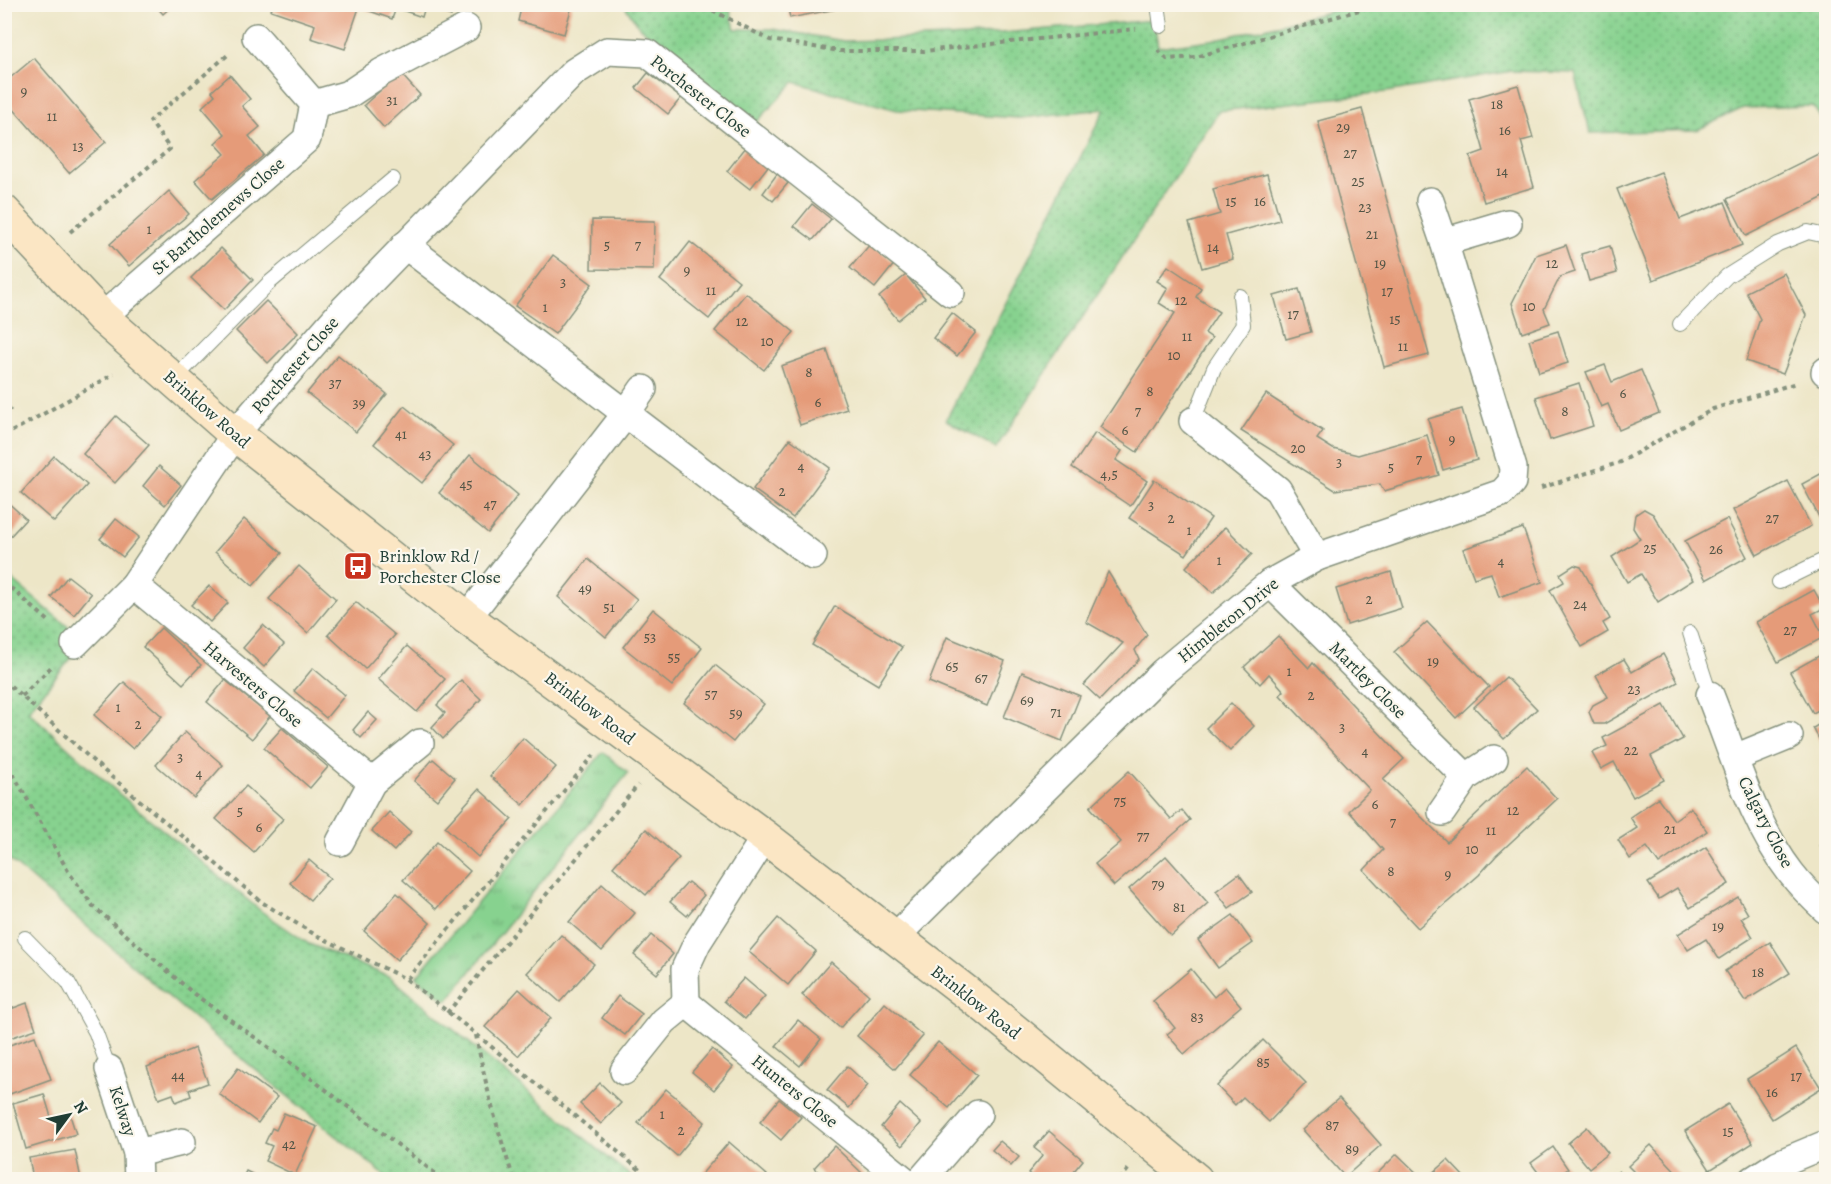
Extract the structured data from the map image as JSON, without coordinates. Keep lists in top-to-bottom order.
{
  "streets": {
    "main road": ["Brinklow Road"],
    "street": [
      "Porchester Close",
      "St Bartholemews Close",
      "Himbleton Drive",
      "Martley Close",
      "Harvesters Close",
      "Calgary Close",
      "Hunters Close",
      "Kelway"
    ]
  },
  "crossings": [
    ["Porchester Close", "Brinklow Road"],
    ["St Bartholemews Close", "Brinklow Road"],
    ["Brinklow Road", "Himbleton Drive"],
    ["Himbleton Drive", "Martley Close"]
  ],
  "places": {
    "bus stop": ["Brinklow Rd / Porchester Close"]
  },
  "house_numbers": [
    "9",
    "31",
    "18",
    "11",
    "29",
    "16",
    "13",
    "27",
    "14",
    "25",
    "15",
    "16",
    "23",
    "1",
    "21",
    "5",
    "7",
    "14",
    "19",
    "12",
    "9",
    "3",
    "11",
    "17",
    "12",
    "10",
    "1",
    "17",
    "15",
    "12",
    "11",
    "10",
    "11",
    "10",
    "8",
    "37",
    "8",
    "6",
    "6",
    "39",
    "7",
    "8",
    "6",
    "41",
    "9",
    "20",
    "43",
    "7",
    "3",
    "4",
    "5",
    "4,5",
    "45",
    "2",
    "47",
    "3",
    "2",
    "27",
    "1",
    "25",
    "26",
    "1",
    "4",
    "49",
    "2",
    "24",
    "51",
    "27",
    "53",
    "55",
    "19",
    "65",
    "1",
    "67",
    "23",
    "57",
    "2",
    "69",
    "1",
    "71",
    "59",
    "2",
    "3",
    "22",
    "4",
    "3",
    "4",
    "75",
    "6",
    "12",
    "5",
    "7",
    "6",
    "21",
    "11",
    "77",
    "10",
    "8",
    "9",
    "79",
    "81",
    "19",
    "18",
    "83",
    "85",
    "44",
    "17",
    "16",
    "1",
    "87",
    "2",
    "15",
    "42",
    "89"
  ],
  "north": "top right"
}
